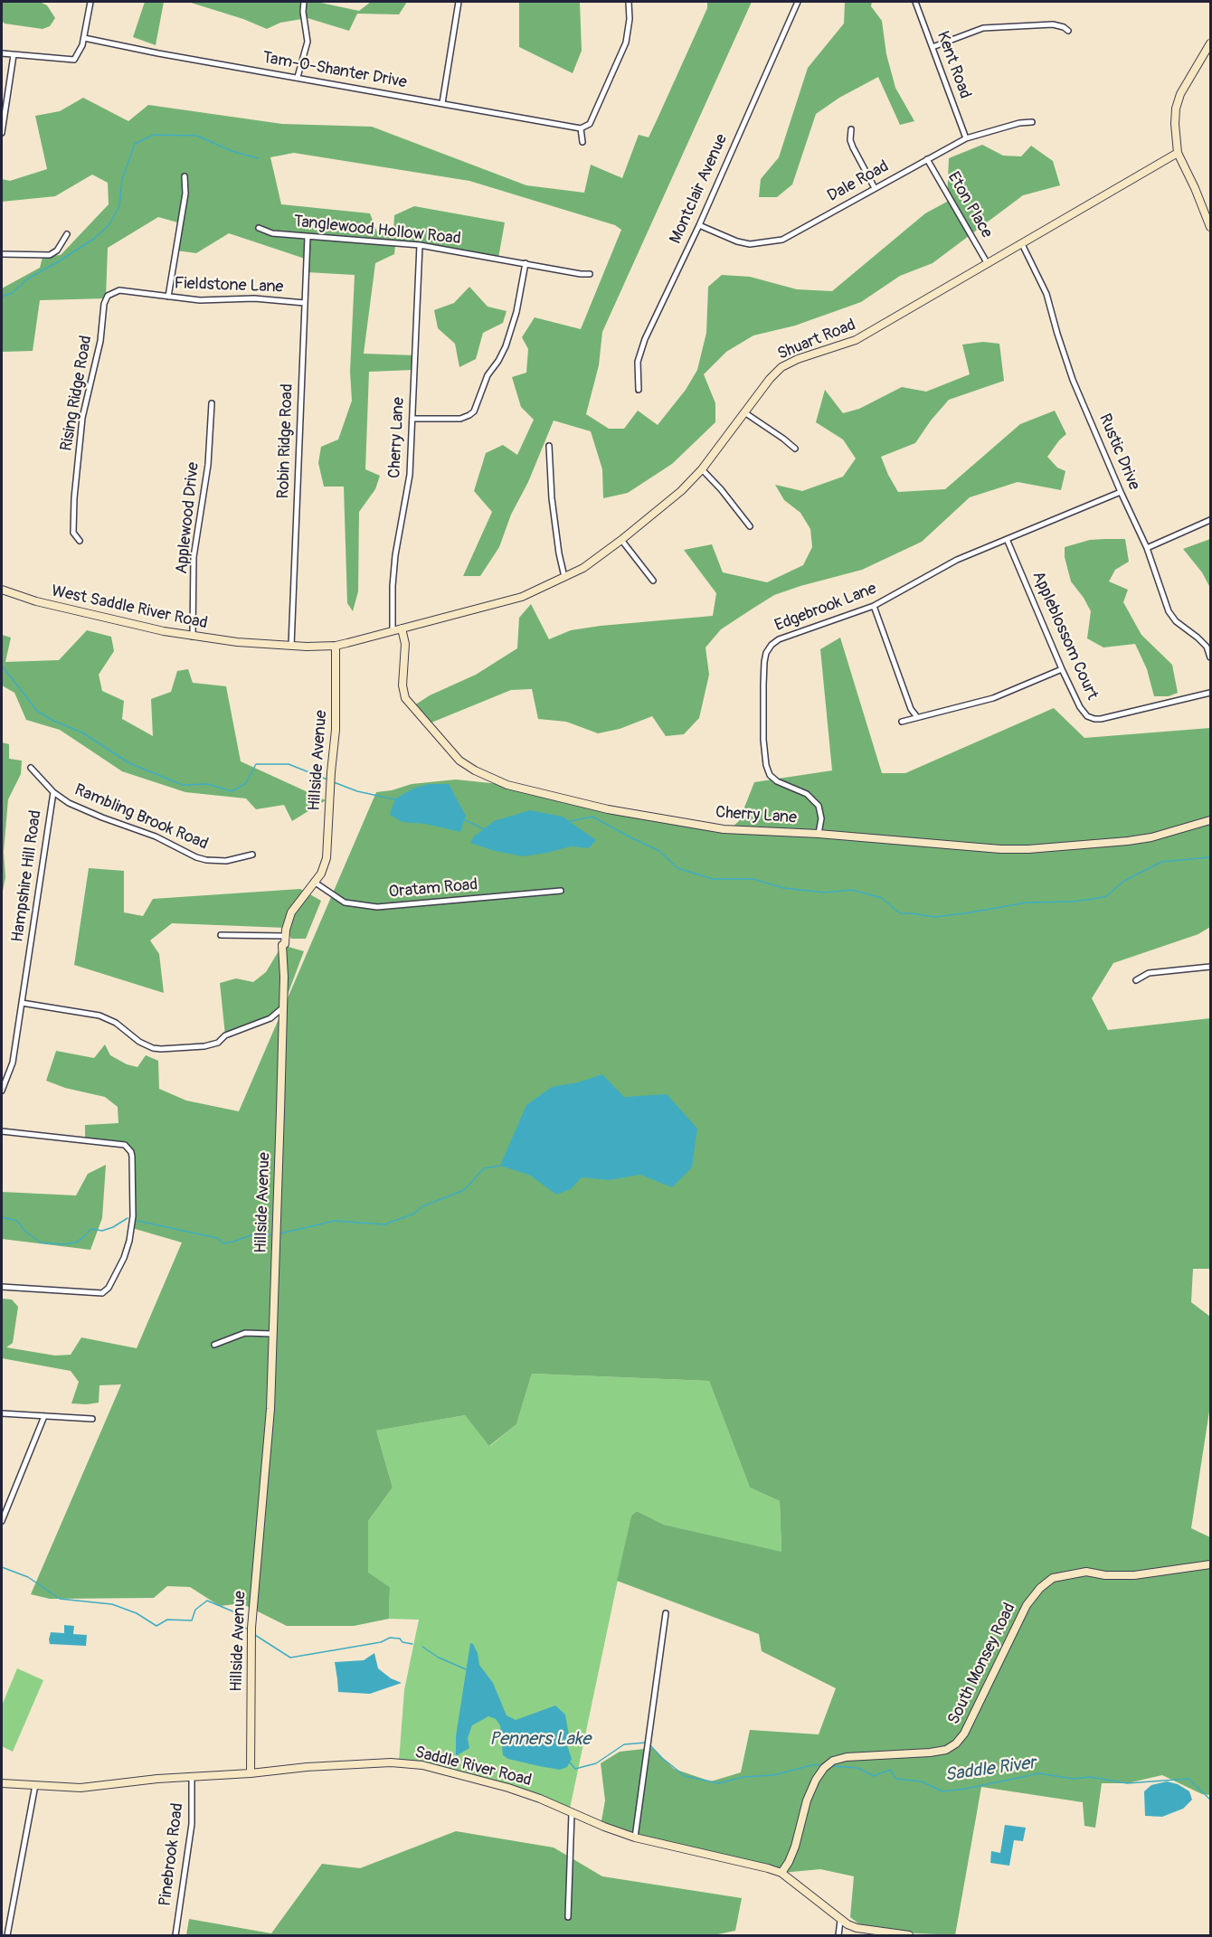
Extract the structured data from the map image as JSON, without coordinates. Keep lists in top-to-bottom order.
{
  "streets": {
    "street": [
      "Kent Road",
      "Tam-O-Shanter Drive",
      "Dale Road",
      "Montclair Avenue",
      "Eton Place",
      "Tanglewood Hollow Road",
      "Fieldstone Lane",
      "Shuart Road",
      "Rising Ridge Road",
      "Cherry Lane",
      "Robin Ridge Road",
      "Rustic Drive",
      "Applewood Drive",
      "West Saddle River Road",
      "Edgebrook Lane",
      "Appleblossom Court",
      "Hillside Avenue",
      "Rambling Brook Road",
      "Hampshire Hill Road",
      "Oratam Road",
      "South Monsey Road",
      "Saddle River Road",
      "Pinebrook Road"
    ]
  },
  "crossings": [
    ["Kent Road", "Dale Road"],
    ["Dale Road", "Montclair Avenue"],
    ["Dale Road", "Eton Place"],
    ["Eton Place", "Shuart Road"],
    ["Tanglewood Hollow Road", "Cherry Lane"],
    ["Tanglewood Hollow Road", "Robin Ridge Road"],
    ["Fieldstone Lane", "Rising Ridge Road"],
    ["Fieldstone Lane", "Robin Ridge Road"],
    ["Shuart Road", "Rustic Drive"],
    ["Shuart Road", "West Saddle River Road"],
    ["Cherry Lane", "West Saddle River Road"],
    ["Cherry Lane", "Edgebrook Lane"],
    ["Robin Ridge Road", "West Saddle River Road"],
    ["Rustic Drive", "Edgebrook Lane"],
    ["Applewood Drive", "West Saddle River Road"],
    ["West Saddle River Road", "Hillside Avenue"],
    ["Edgebrook Lane", "Appleblossom Court"],
    ["Hillside Avenue", "Oratam Road"],
    ["Hillside Avenue", "Saddle River Road"],
    ["Rambling Brook Road", "Hampshire Hill Road"],
    ["South Monsey Road", "Saddle River Road"],
    ["Saddle River Road", "Pinebrook Road"]
  ],
  "water": ["Penners Lake", "Saddle River"]
}
